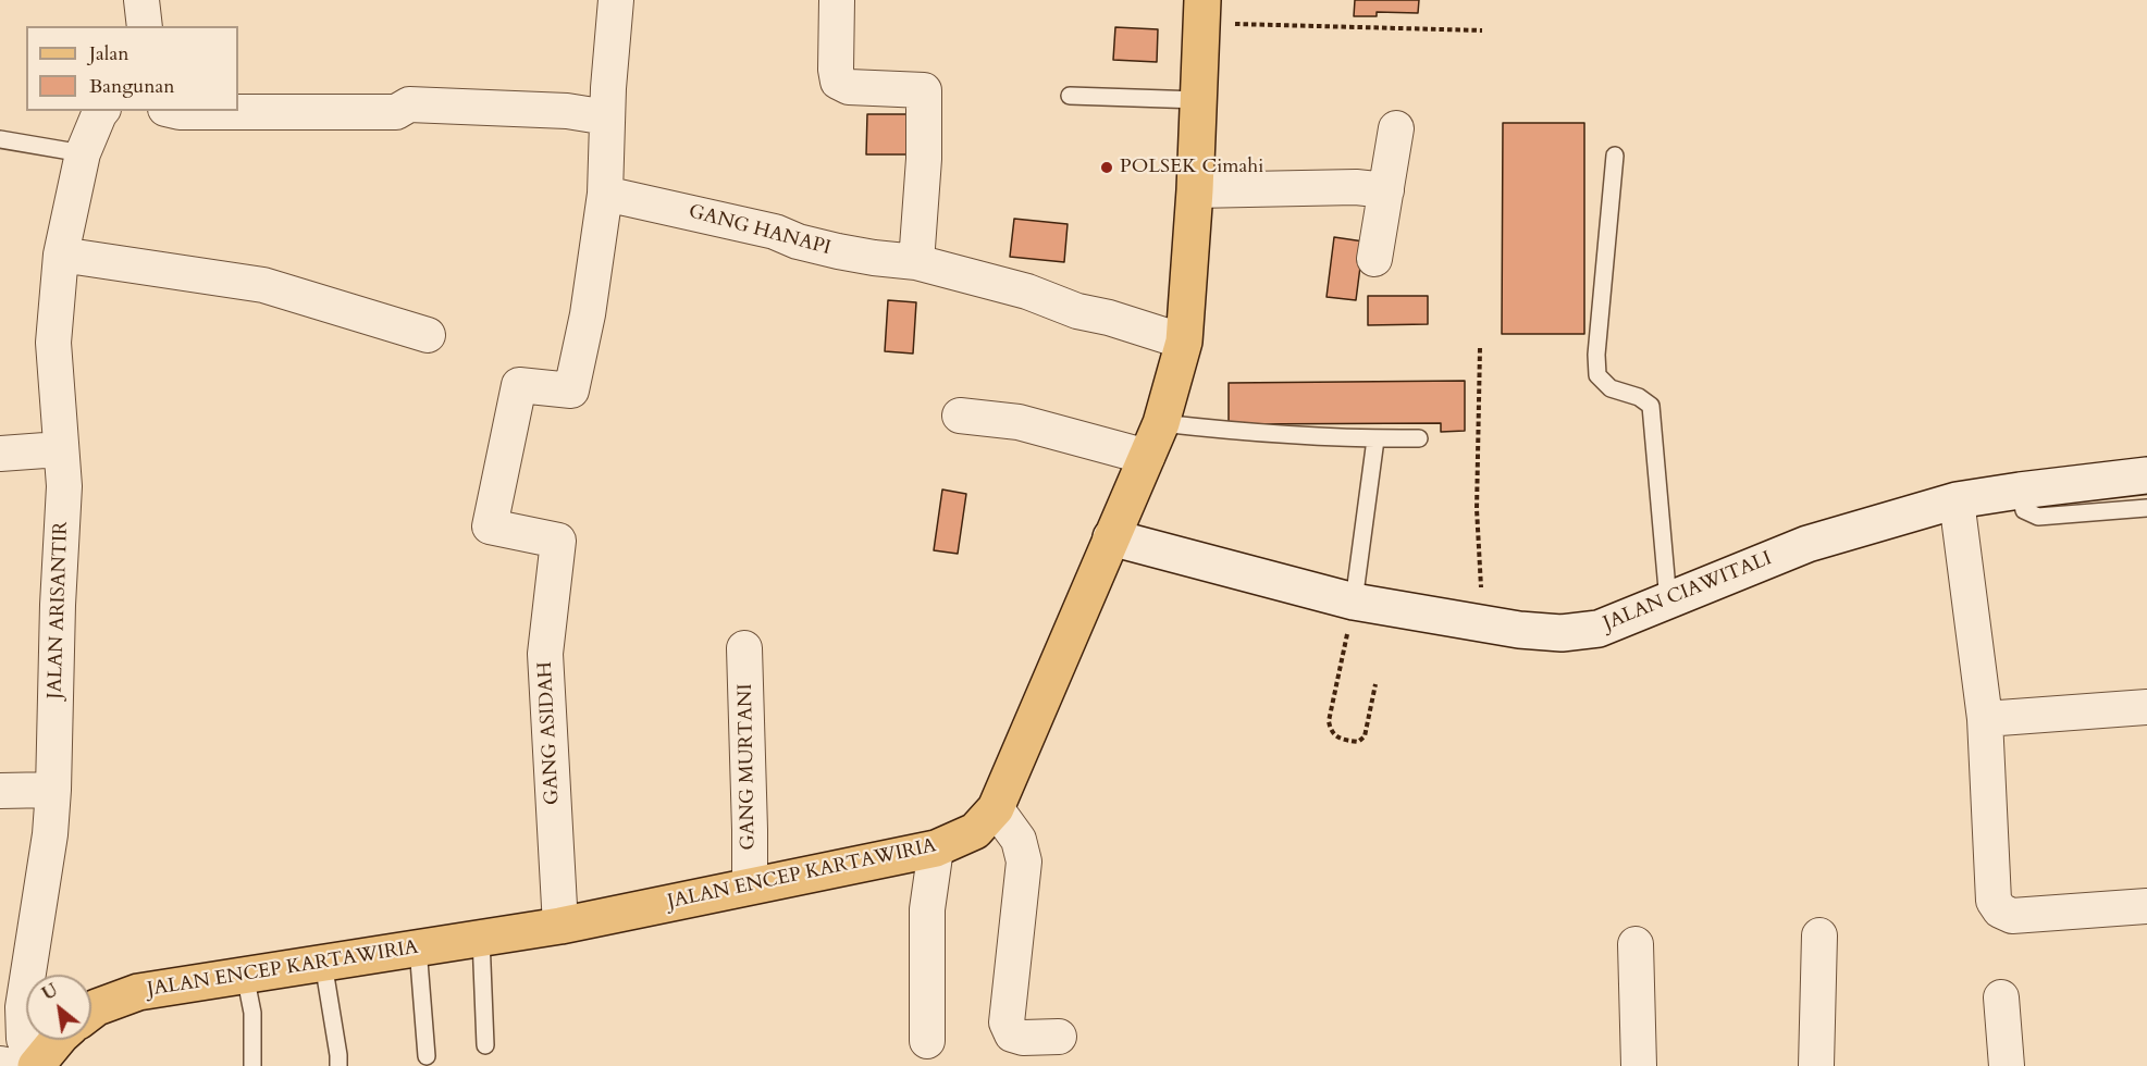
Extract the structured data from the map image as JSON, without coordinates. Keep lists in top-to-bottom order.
{
  "streets": {
    "main road": ["JALAN CIAWITALI", "JALAN ENCEP KARTAWIRIA"],
    "street": [
      "GANG HANAPI",
      "JALAN ARISANTIR",
      "GANG ASIDAH",
      "GANG MURTANI"
    ]
  },
  "crossings": [
    ["GANG HANAPI", "GANG ASIDAH"],
    ["GANG HANAPI", "JALAN ENCEP KARTAWIRIA"],
    ["JALAN CIAWITALI", "JALAN ENCEP KARTAWIRIA"],
    ["GANG ASIDAH", "JALAN ENCEP KARTAWIRIA"],
    ["GANG MURTANI", "JALAN ENCEP KARTAWIRIA"]
  ],
  "places": ["POLSEK Cimahi"],
  "legend": ["Jalan", "Bangunan"],
  "north": "top left"
}
